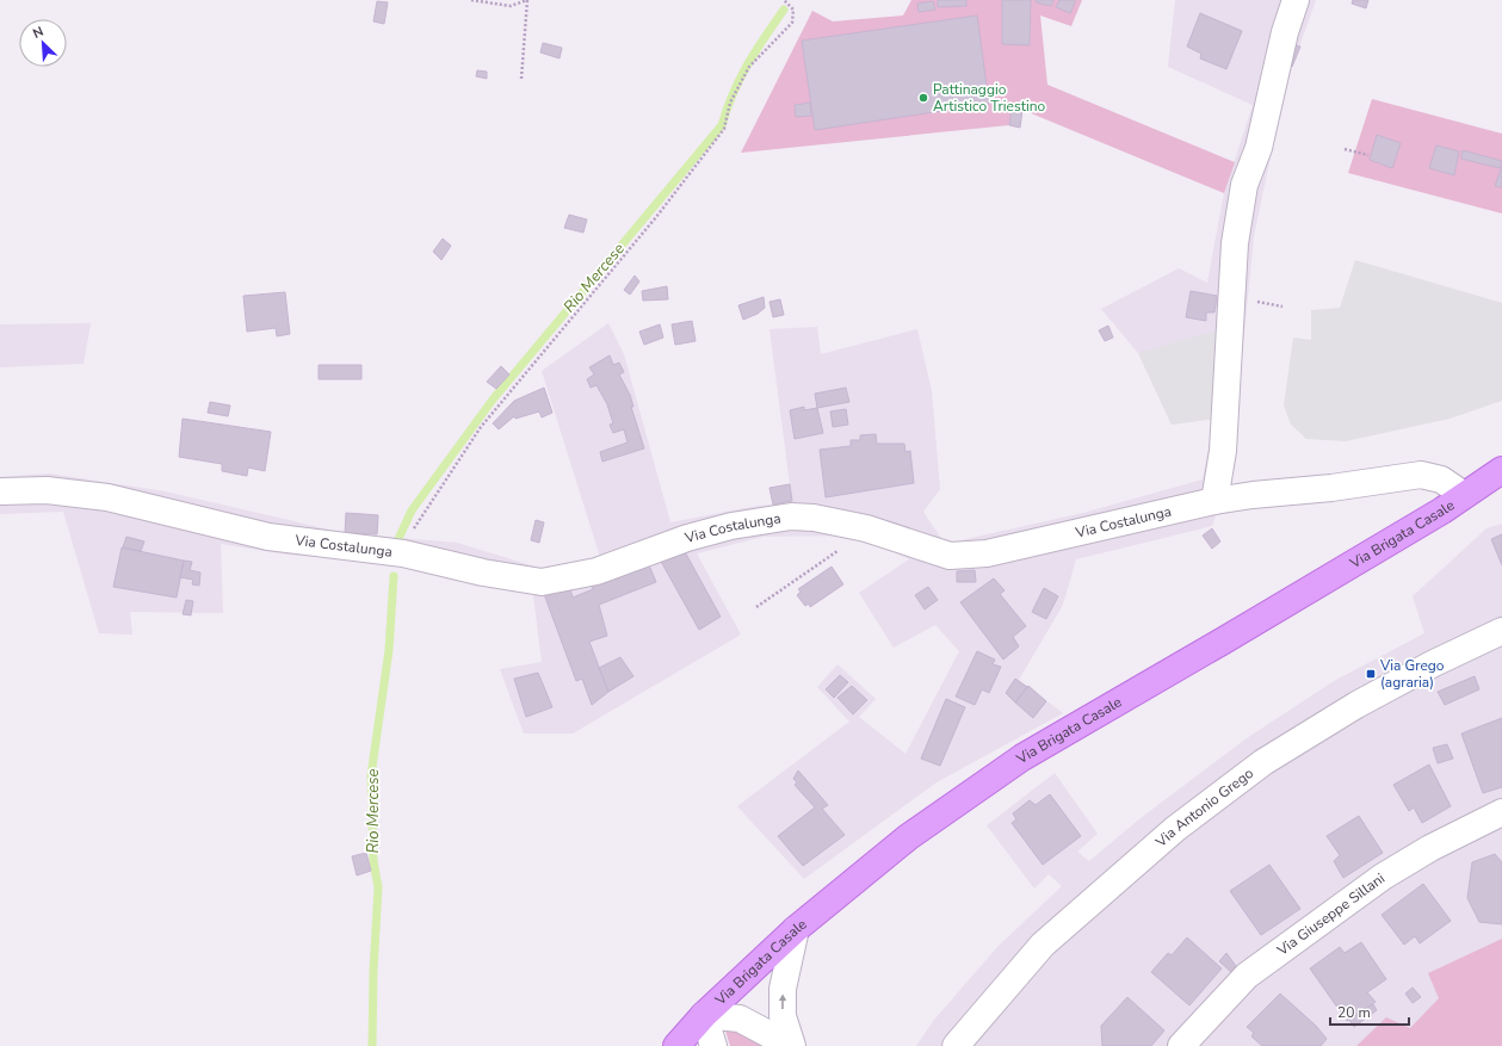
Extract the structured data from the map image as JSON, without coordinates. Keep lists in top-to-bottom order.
{
  "streets": {
    "main road": ["Via Brigata Casale"],
    "street": ["Via Costalunga", "Via Antonio Grego", "Via Giuseppe Sillani"]
  },
  "crossings": [
    ["Via Costalunga", "Via Brigata Casale"]
  ],
  "water": ["Rio Mercese"],
  "places": {
    "other": ["Pattinaggio Artistico Triestino"],
    "transit": ["Via Grego (agraria)"]
  },
  "scale_bar": "20 m",
  "north": "top left"
}
